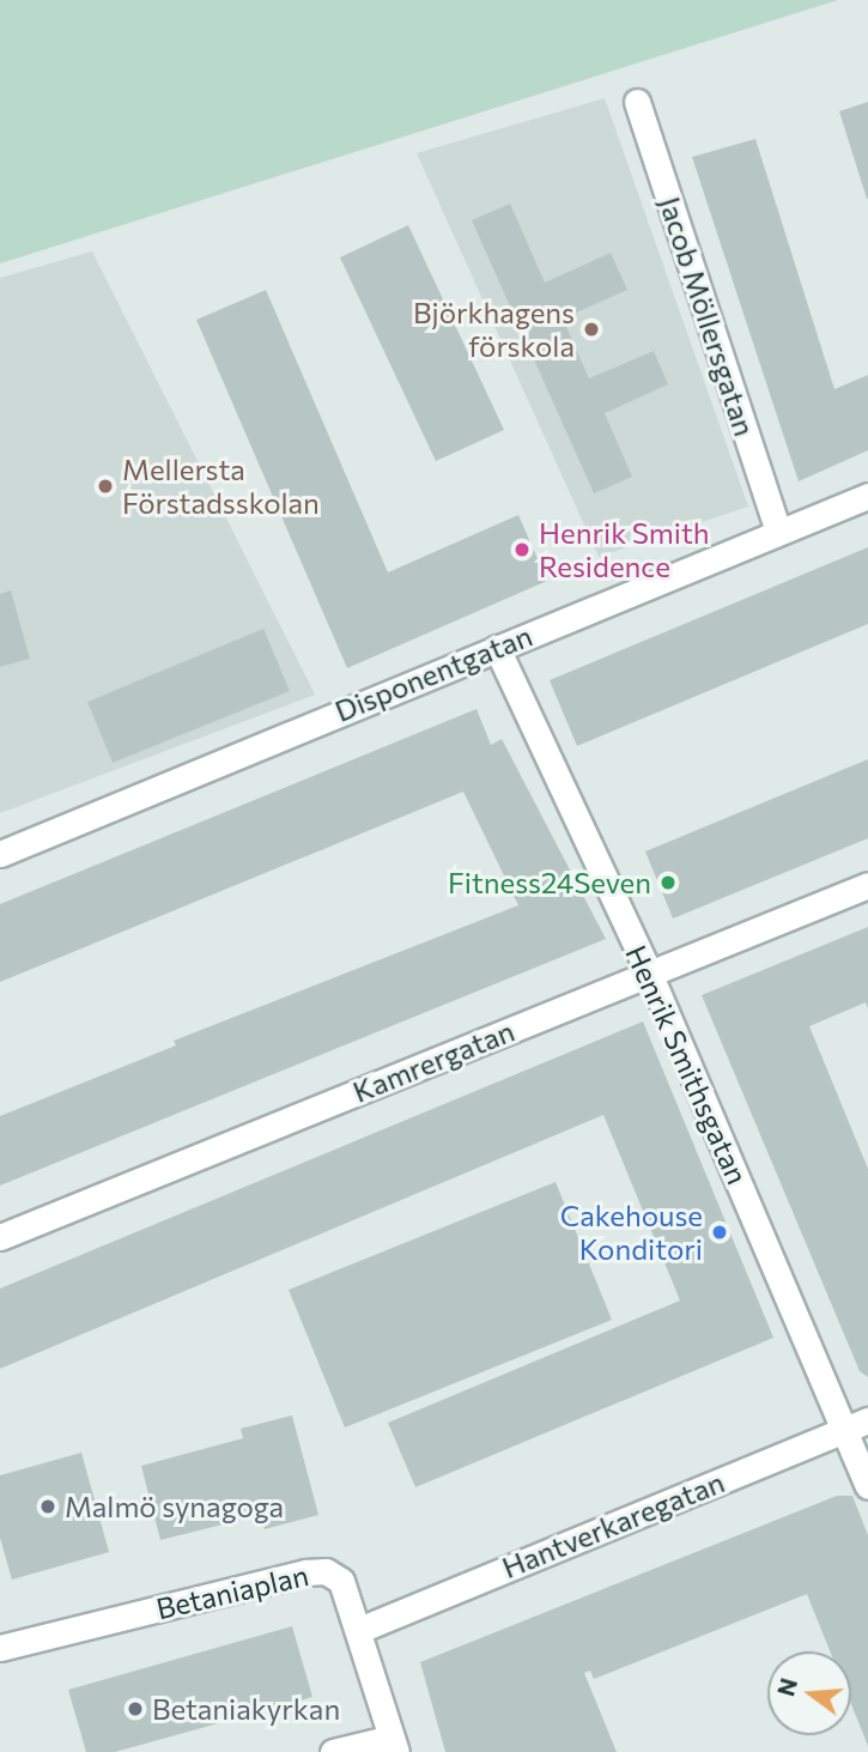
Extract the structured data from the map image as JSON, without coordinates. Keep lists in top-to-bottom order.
{
  "streets": {
    "street": [
      "Jacob Möllersgatan",
      "Disponentgatan",
      "Kamrergatan",
      "Henrik Smithsgatan",
      "Hantverkaregatan",
      "Betaniaplan"
    ]
  },
  "crossings": [
    ["Jacob Möllersgatan", "Disponentgatan"],
    ["Disponentgatan", "Henrik Smithsgatan"],
    ["Kamrergatan", "Henrik Smithsgatan"],
    ["Henrik Smithsgatan", "Hantverkaregatan"],
    ["Hantverkaregatan", "Betaniaplan"]
  ],
  "places": [
    "Björkhagens förskola",
    "Mellersta Förstadsskolan",
    "Henrik Smith Residence",
    "Fitness24Seven",
    "Cakehouse Konditori",
    "Malmö synagoga",
    "Betaniakyrkan"
  ],
  "north": "left"
}
